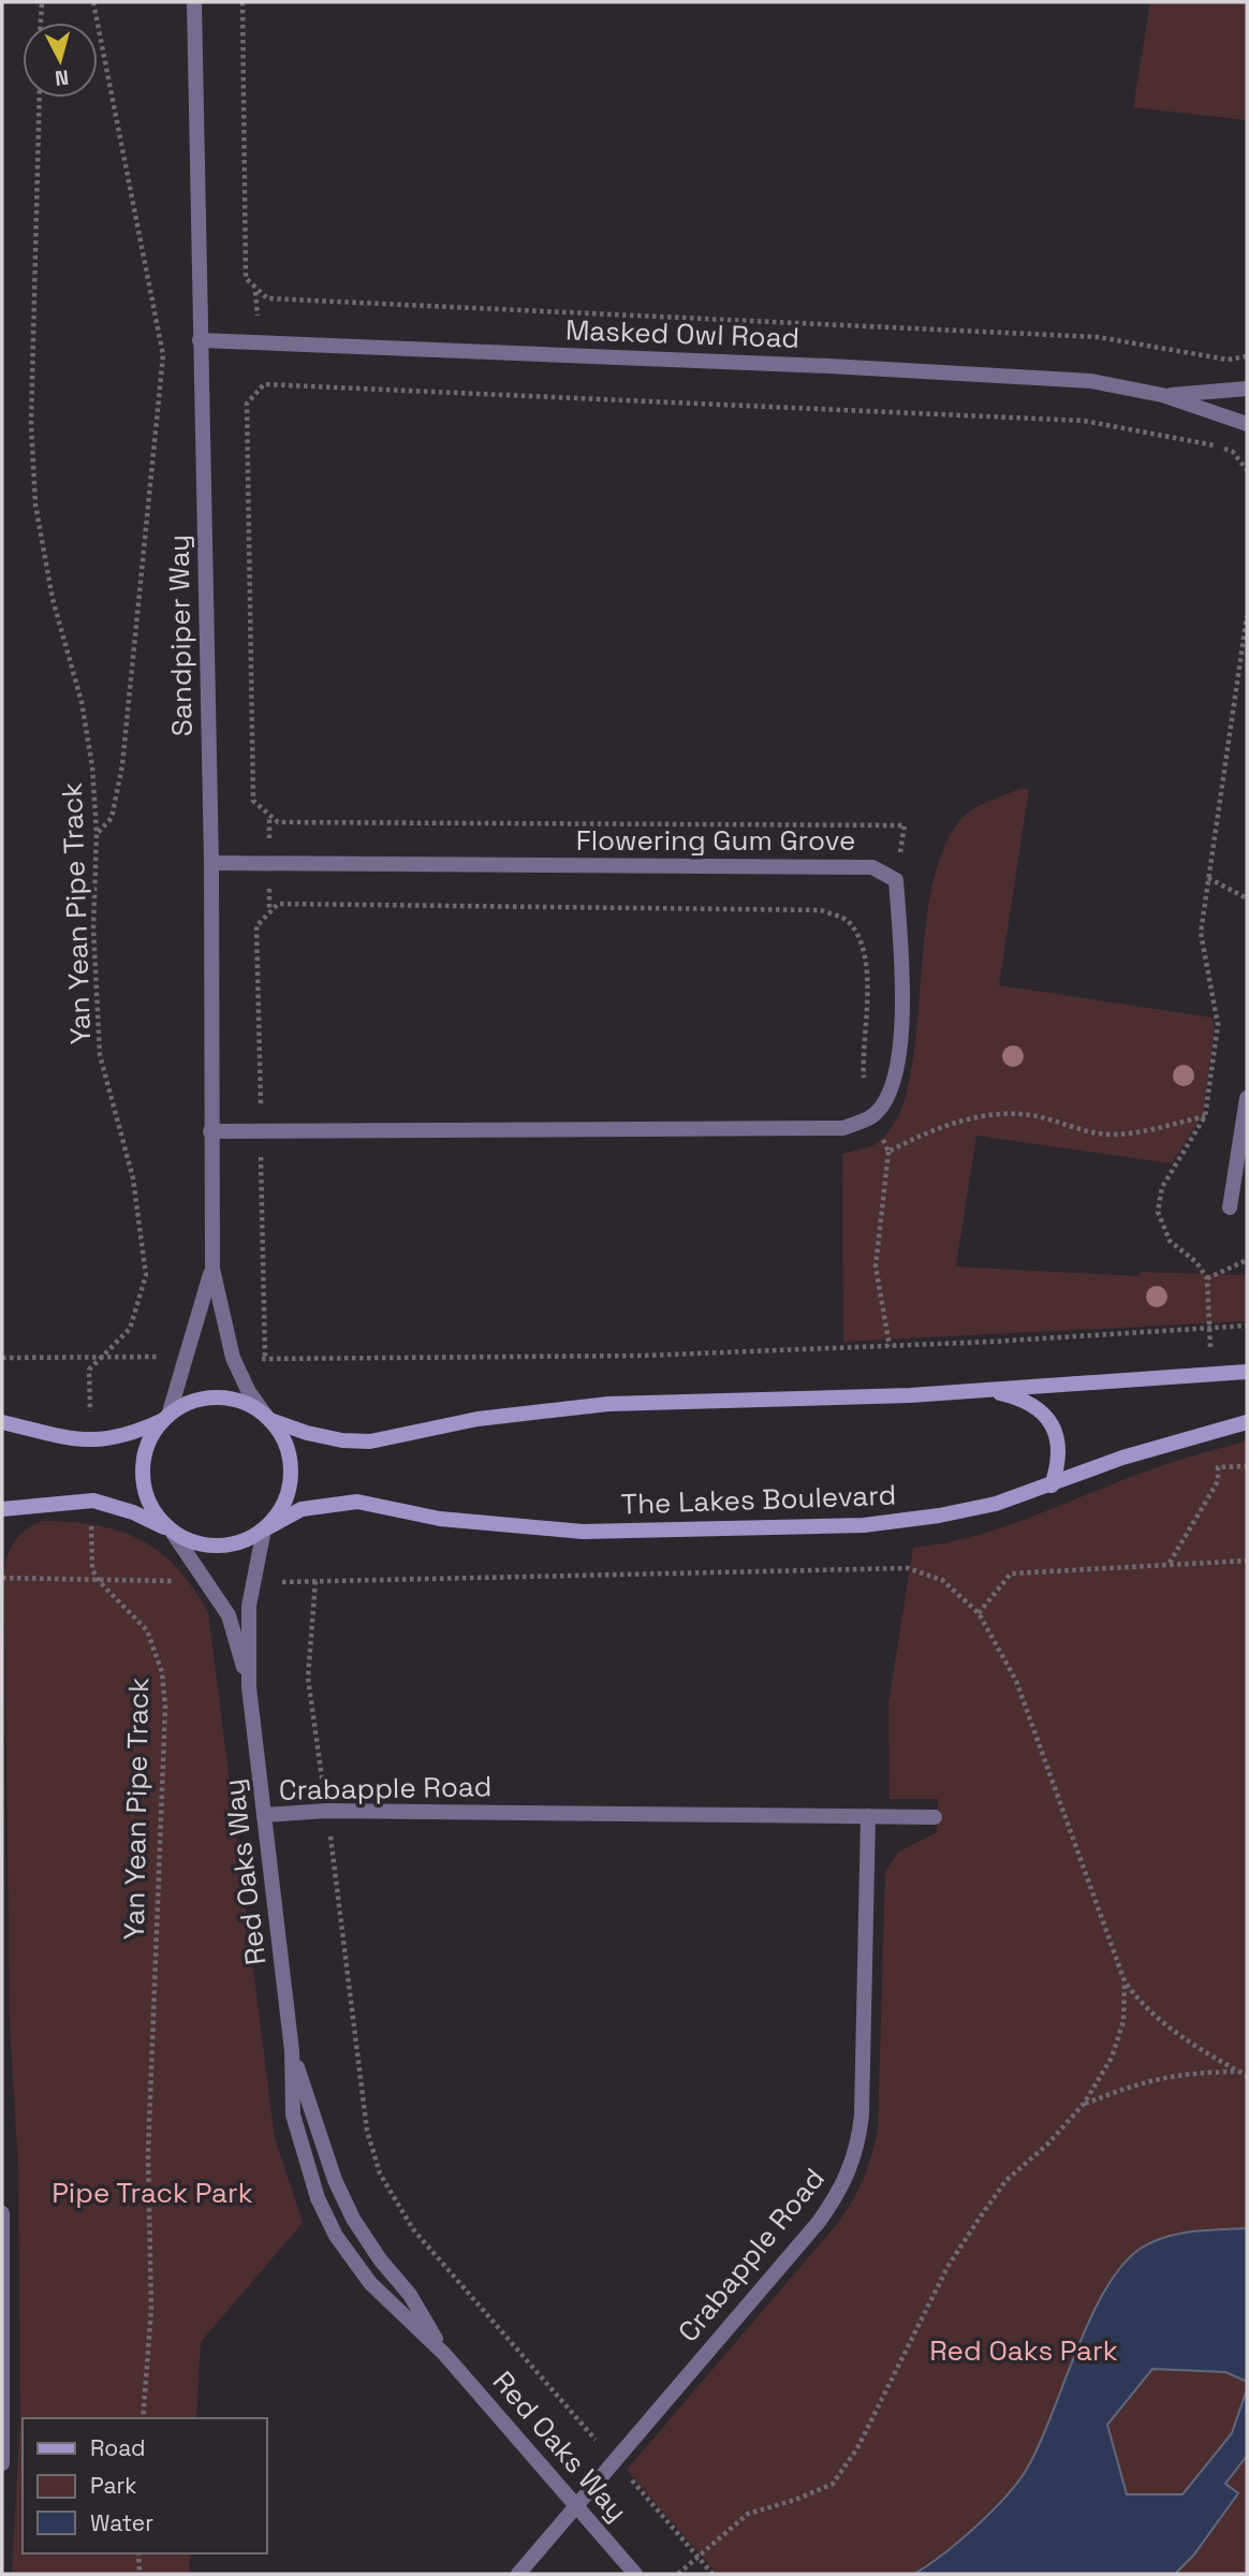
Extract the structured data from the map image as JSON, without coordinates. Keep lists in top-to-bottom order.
{
  "streets": {
    "street": [
      "Masked Owl Road",
      "Sandpiper Way",
      "Flowering Gum Grove",
      "The Lakes Boulevard",
      "Crabapple Road",
      "Red Oaks Way"
    ],
    "path": ["Yan Yean Pipe Track"]
  },
  "crossings": [
    ["Masked Owl Road", "Sandpiper Way"],
    ["Sandpiper Way", "Flowering Gum Grove"],
    ["Sandpiper Way", "The Lakes Boulevard"],
    ["Sandpiper Way", "Red Oaks Way"],
    ["The Lakes Boulevard", "Red Oaks Way"],
    ["Crabapple Road", "Red Oaks Way"]
  ],
  "parks": ["Pipe Track Park", "Red Oaks Park"],
  "legend": ["Road", "Park", "Water"],
  "north": "bottom"
}
